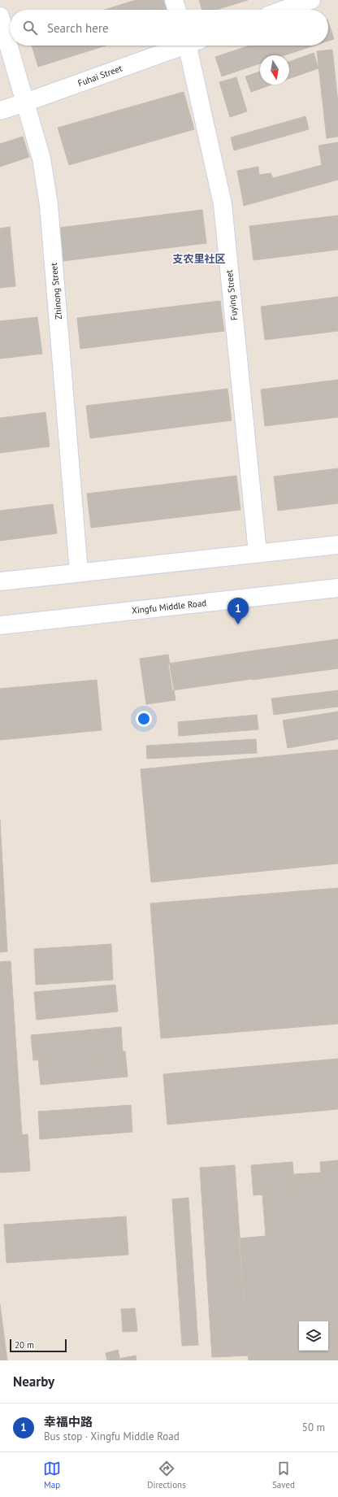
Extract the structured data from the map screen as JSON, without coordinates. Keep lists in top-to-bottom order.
{
  "streets": {
    "street": [
      "Fuhai Street",
      "Zhinong Street",
      "Fuying Street",
      "Xingfu Middle Road"
    ]
  },
  "crossings": [
    ["Fuhai Street", "Zhinong Street"]
  ],
  "districts": ["支农里社区"],
  "scale_bar": "20 m",
  "north": "bottom",
  "page": {
    "search": "Search here",
    "pins": "1",
    "scale": "20 m",
    "heading": "Nearby",
    "list": [
      {
        "mark": "1",
        "name": "幸福中路",
        "note": "Bus stop · Xingfu Middle Road",
        "value": "50 m"
      }
    ],
    "nav": ["Map", "Directions", "Saved"]
  }
}
